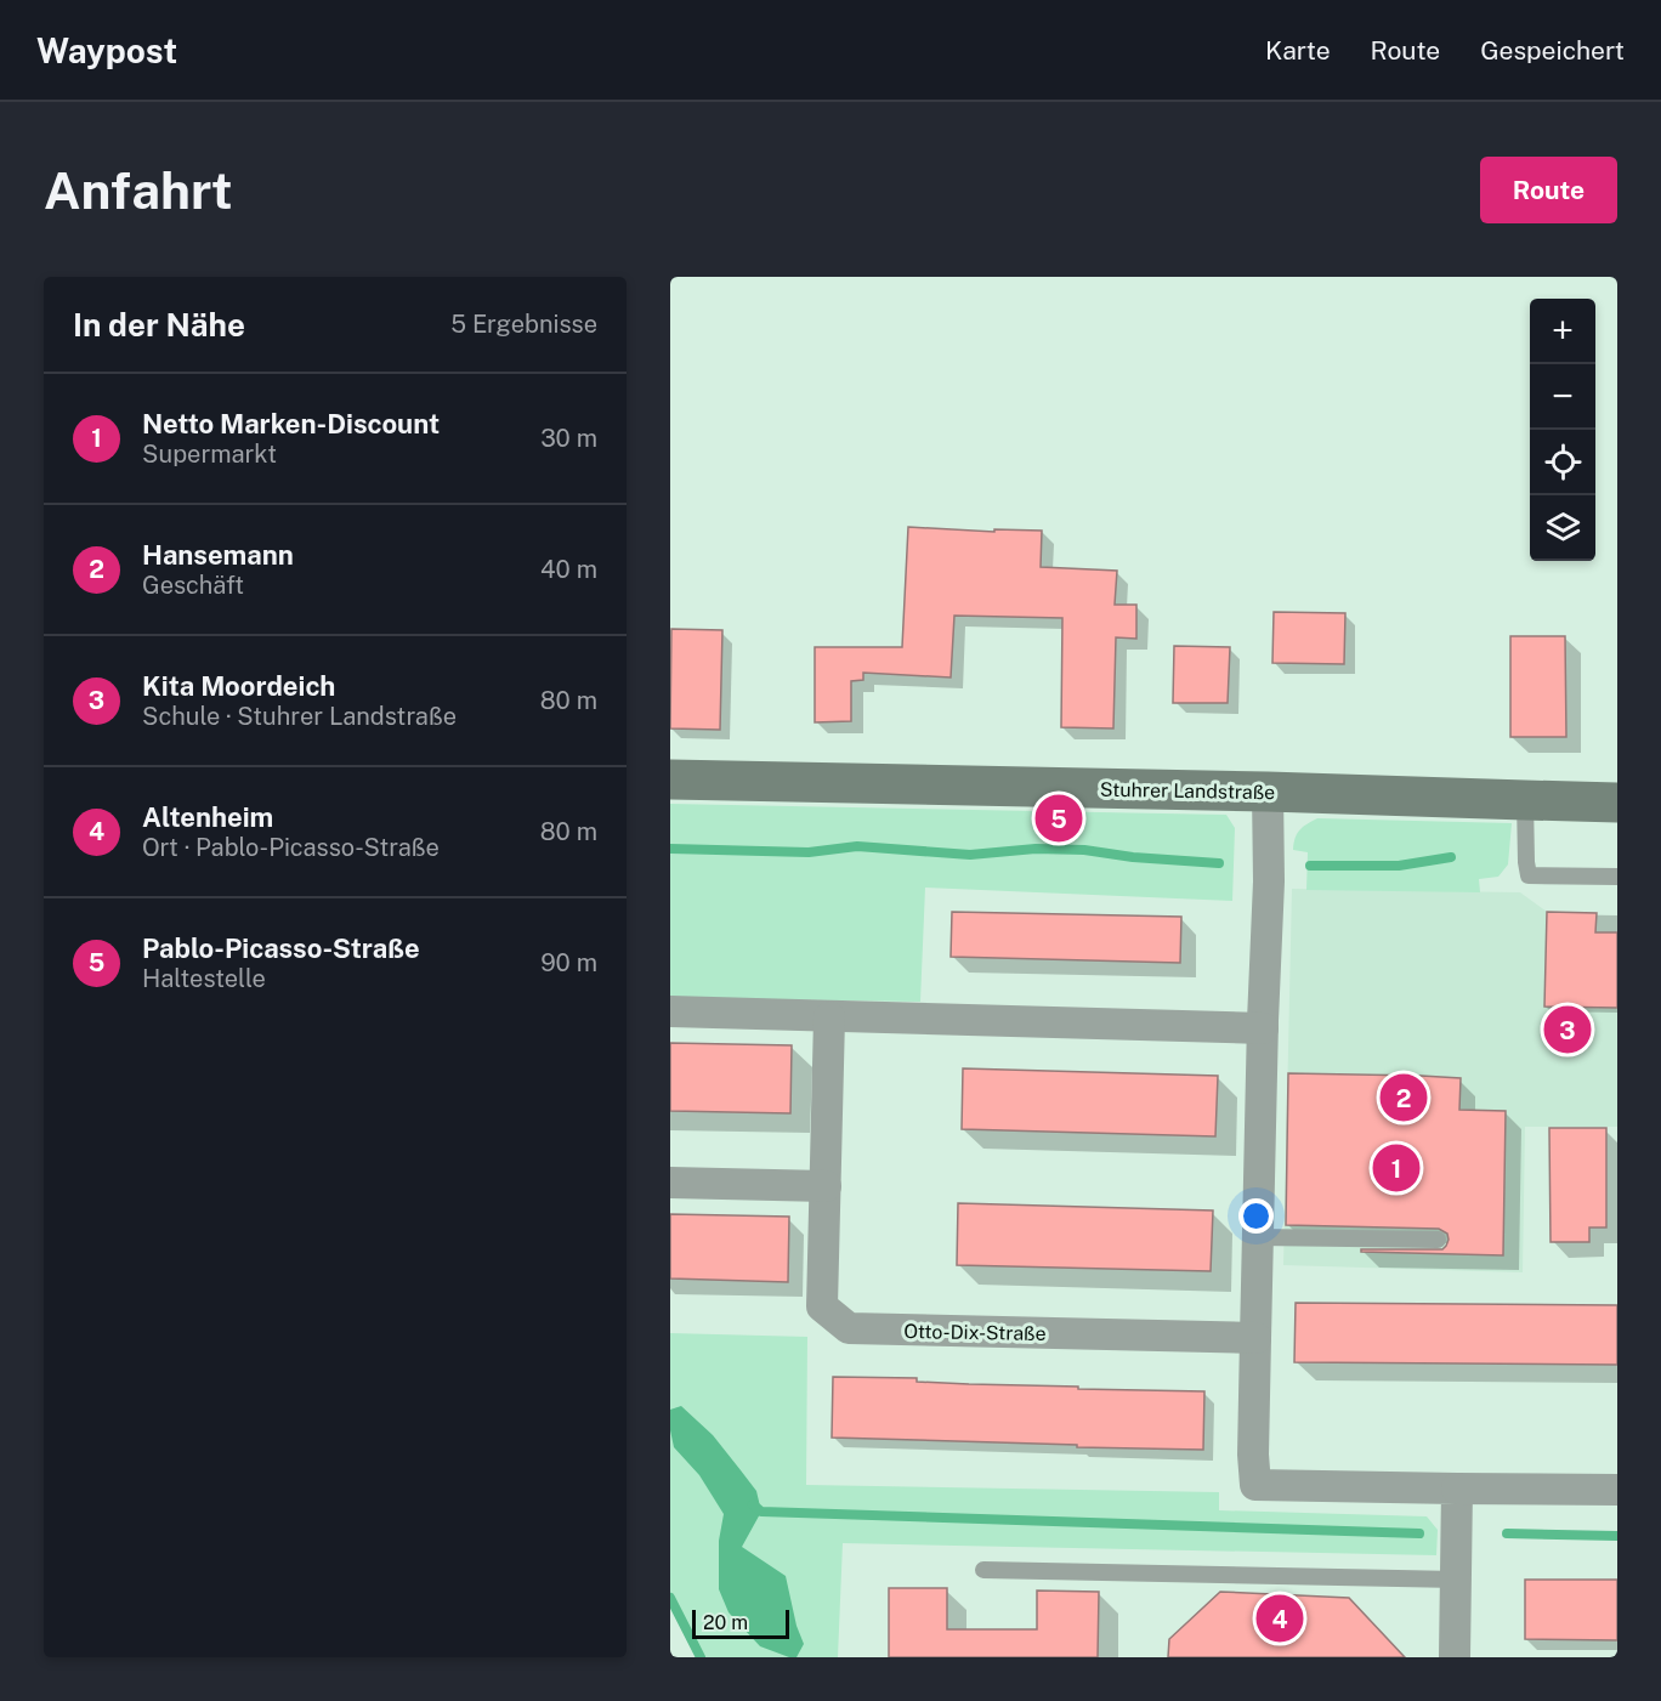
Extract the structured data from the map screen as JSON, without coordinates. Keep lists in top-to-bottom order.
{
  "streets": {
    "main road": ["Stuhrer Landstraße"],
    "street": ["Otto-Dix-Straße"]
  },
  "scale_bar": "20 m",
  "page": {
    "header": "Waypost",
    "nav": ["Karte", "Route", "Gespeichert"],
    "buttons": "Route",
    "title": "Anfahrt",
    "heading": ["In der Nähe", "5 Ergebnisse"],
    "map_buttons": ["+", "−"],
    "list": [
      {
        "mark": "1",
        "name": "Netto Marken-Discount",
        "note": "Supermarkt",
        "value": "30 m"
      },
      {
        "mark": "2",
        "name": "Hansemann",
        "note": "Geschäft",
        "value": "40 m"
      },
      {
        "mark": "3",
        "name": "Kita Moordeich",
        "note": "Schule · Stuhrer Landstraße",
        "value": "80 m"
      },
      {
        "mark": "4",
        "name": "Altenheim",
        "note": "Ort · Pablo-Picasso-Straße",
        "value": "80 m"
      },
      {
        "mark": "5",
        "name": "Pablo-Picasso-Straße",
        "note": "Haltestelle",
        "value": "90 m"
      }
    ],
    "pins": [
      "5",
      "3",
      "2",
      "1",
      "4"
    ],
    "scale": "20 m"
  }
}
